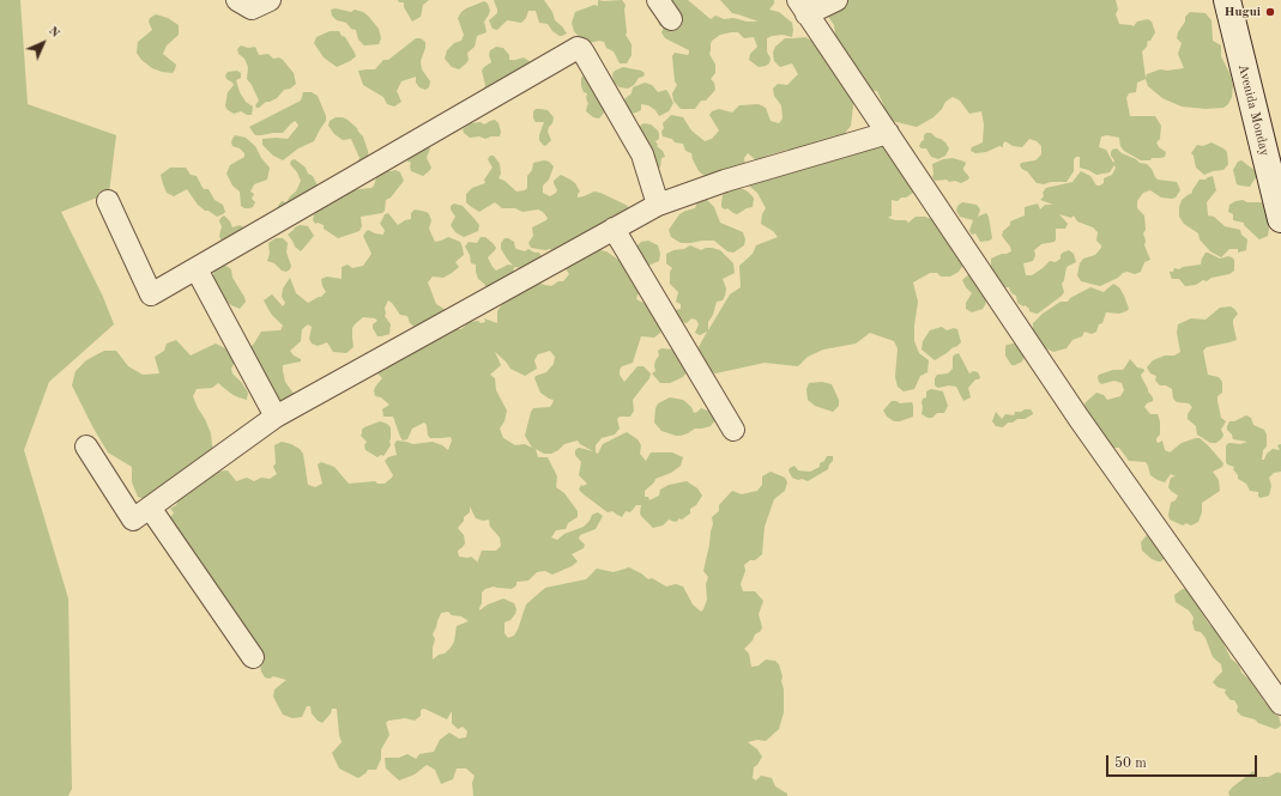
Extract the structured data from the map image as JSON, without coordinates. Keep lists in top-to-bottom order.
{
  "streets": {
    "main road": ["Avenida Monday"]
  },
  "places": ["Hugui"],
  "scale_bar": "50 m",
  "north": "top right"
}
